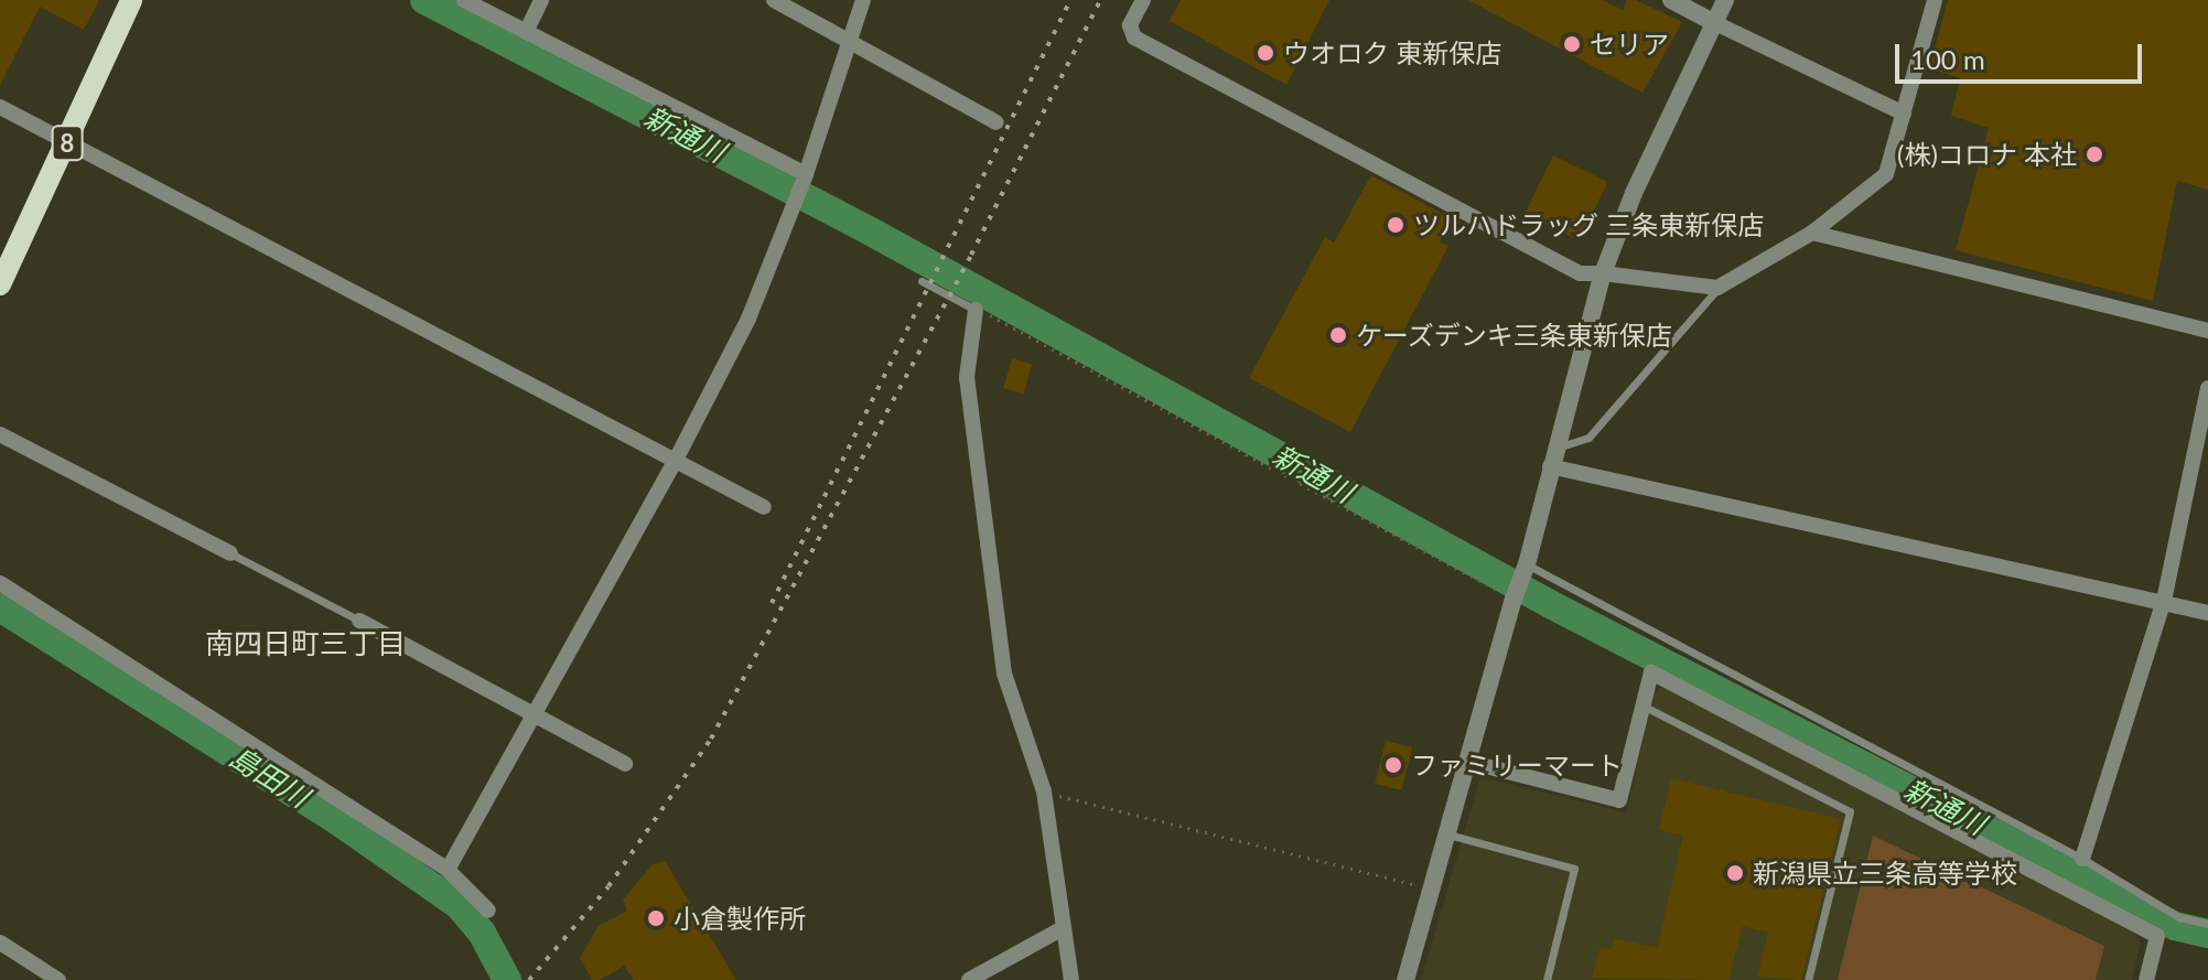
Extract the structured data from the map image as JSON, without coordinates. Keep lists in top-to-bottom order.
{
  "streets": {
    "main road": ["8"]
  },
  "districts": ["南四日町三丁目"],
  "water": ["新通川", "島田川"],
  "places": [
    "セリア",
    "ウオロク 東新保店",
    "(株)コロナ 本社",
    "ツルハドラッグ 三条東新保店",
    "ケーズデンキ三条東新保店",
    "ファミリーマート",
    "新潟県立三条高等学校",
    "小倉製作所"
  ],
  "scale_bar": "100 m"
}
